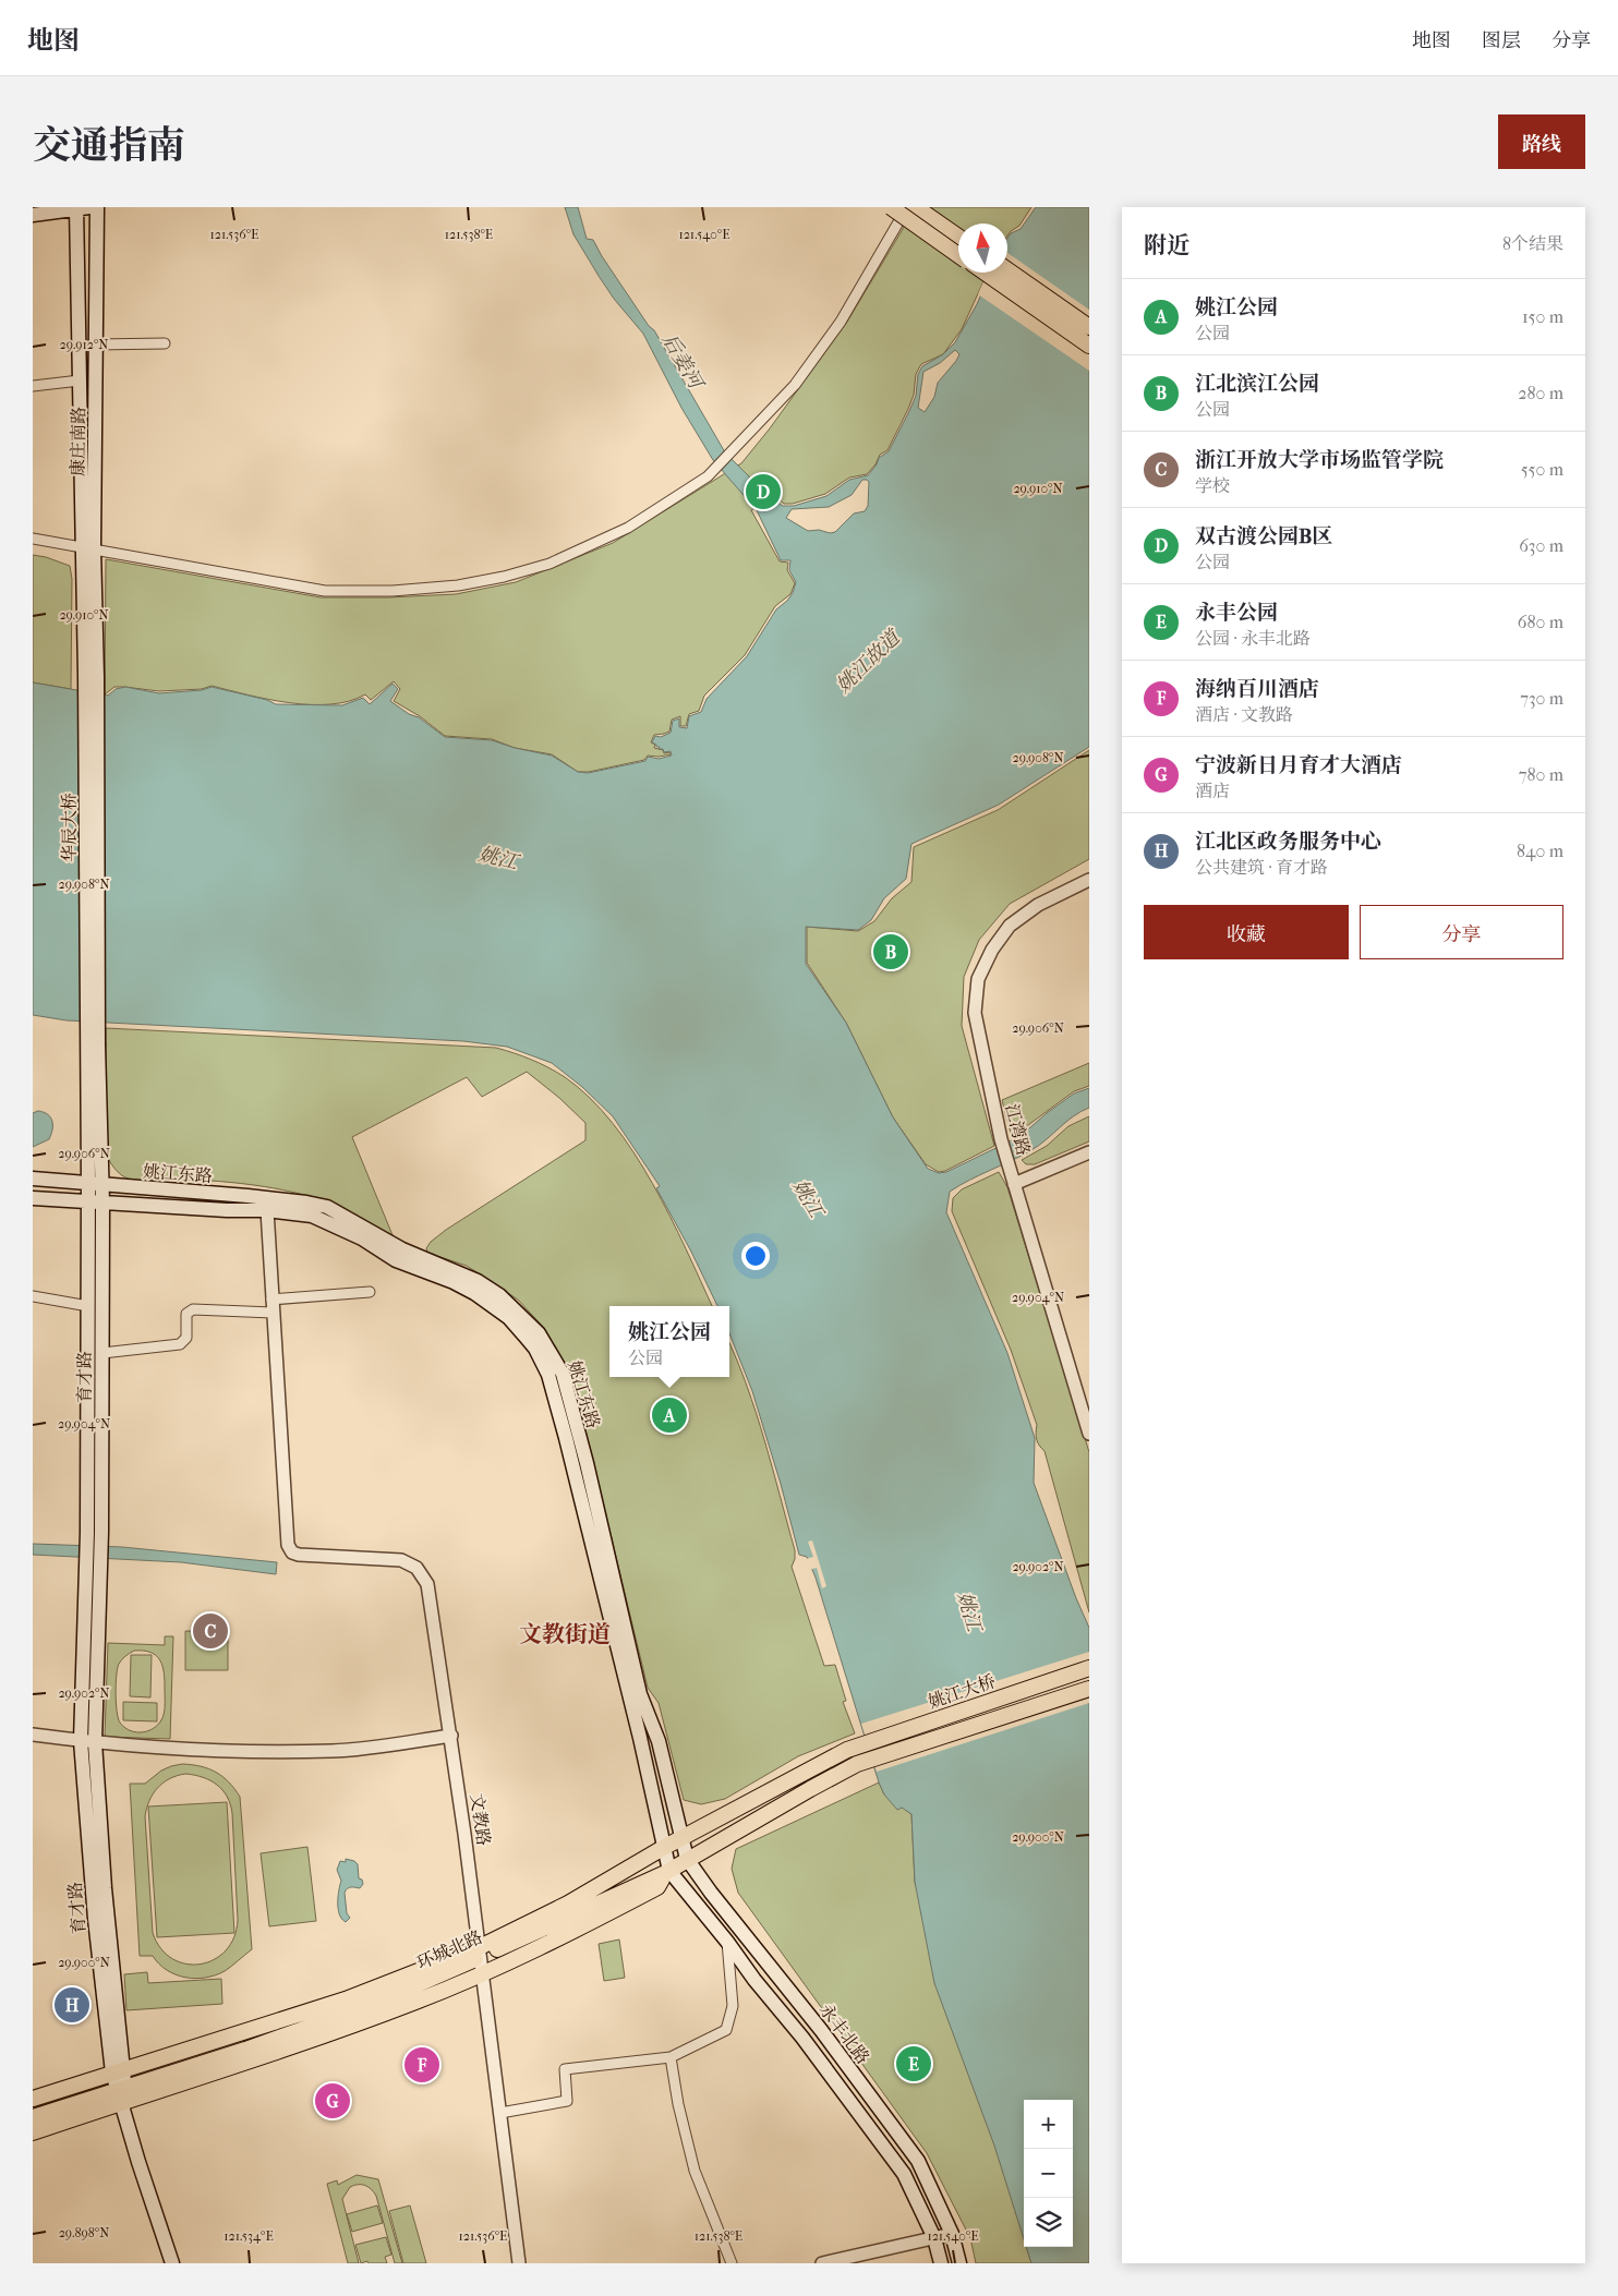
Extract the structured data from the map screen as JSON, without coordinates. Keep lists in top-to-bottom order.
{
  "streets": {
    "main road": [
      "康庄南路",
      "华辰大桥",
      "姚江东路",
      "育才路",
      "姚江大桥",
      "环城北路",
      "永丰北路"
    ],
    "street": ["江湾路", "文教路"]
  },
  "crossings": [
    ["康庄南路", "华辰大桥"],
    ["华辰大桥", "育才路"],
    ["姚江东路", "育才路"],
    ["姚江东路", "文教路"],
    ["姚江东路", "环城北路"],
    ["姚江东路", "永丰北路"],
    ["育才路", "环城北路"],
    ["姚江大桥", "环城北路"],
    ["文教路", "环城北路"],
    ["环城北路", "永丰北路"]
  ],
  "districts": ["文教街道"],
  "water": ["后姜河", "姚江故道", "姚江"],
  "north": "top",
  "page": {
    "header": "地图",
    "nav": ["地图", "图层", "分享"],
    "title": "交通指南",
    "buttons": [
      "路线",
      ["收藏", "分享"]
    ],
    "heading": ["附近", "8个结果"],
    "list": [
      {
        "mark": "A",
        "name": "姚江公园",
        "note": "公园",
        "value": "150 m"
      },
      {
        "mark": "B",
        "name": "江北滨江公园",
        "note": "公园",
        "value": "280 m"
      },
      {
        "mark": "C",
        "name": "浙江开放大学市场监管学院",
        "note": "学校",
        "value": "550 m"
      },
      {
        "mark": "D",
        "name": "双古渡公园B区",
        "note": "公园",
        "value": "630 m"
      },
      {
        "mark": "E",
        "name": "永丰公园",
        "note": "公园 · 永丰北路",
        "value": "680 m"
      },
      {
        "mark": "F",
        "name": "海纳百川酒店",
        "note": "酒店 · 文教路",
        "value": "730 m"
      },
      {
        "mark": "G",
        "name": "宁波新日月育才大酒店",
        "note": "酒店",
        "value": "780 m"
      },
      {
        "mark": "H",
        "name": "江北区政务服务中心",
        "note": "公共建筑 · 育才路",
        "value": "840 m"
      }
    ],
    "pins": [
      "D",
      "B",
      "A",
      "C",
      "H",
      "E",
      "F",
      "G"
    ],
    "popup": ["姚江公园", "公园"],
    "map_buttons": ["+", "−"]
  },
  "coordinates": [
    "121.536°E",
    "121.538°E",
    "121.540°E",
    "29.912°N",
    "29.910°N",
    "29.908°N",
    "29.906°N",
    "29.904°N",
    "29.902°N",
    "29.900°N",
    "29.898°N",
    "121.534°E"
  ]
}
